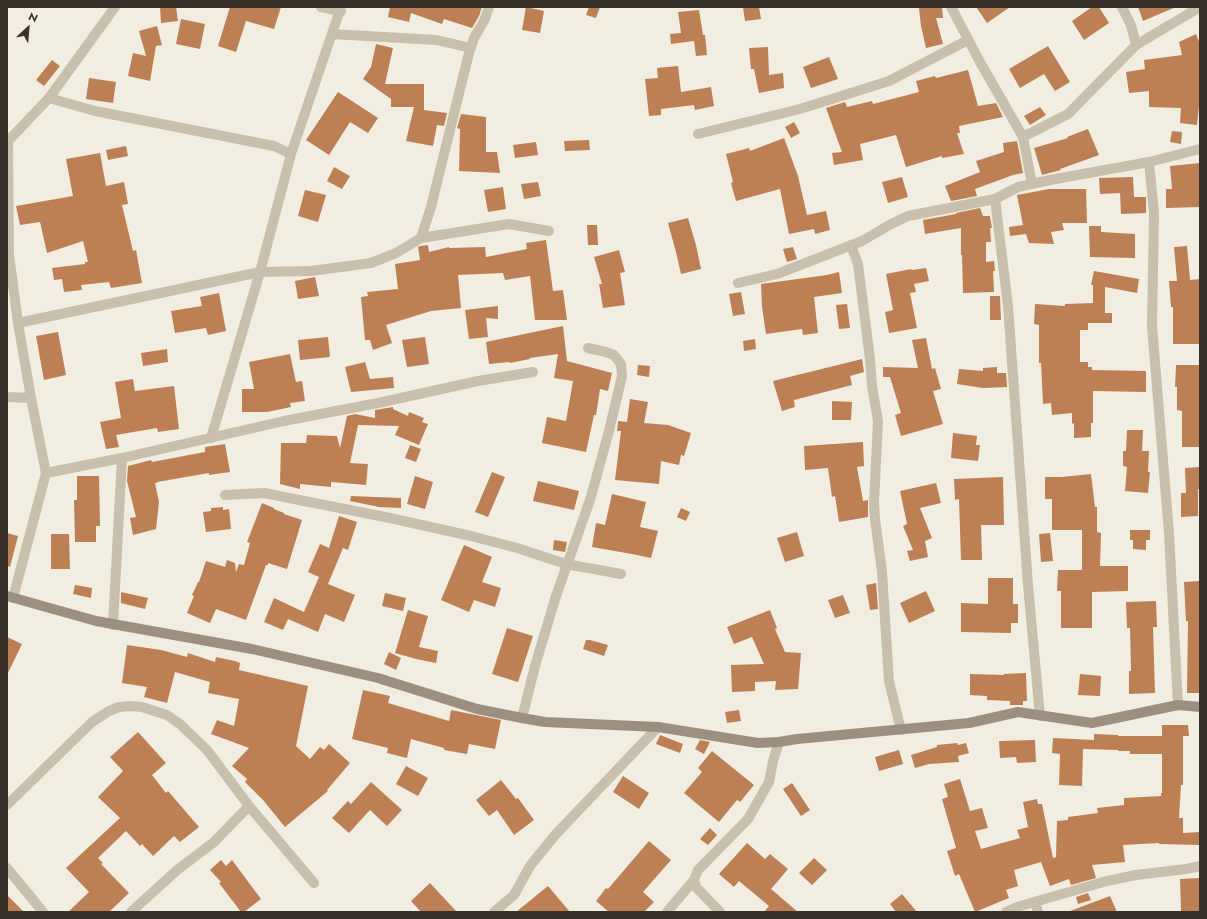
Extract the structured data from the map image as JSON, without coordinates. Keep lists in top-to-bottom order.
{
  "north": "top right"
}
